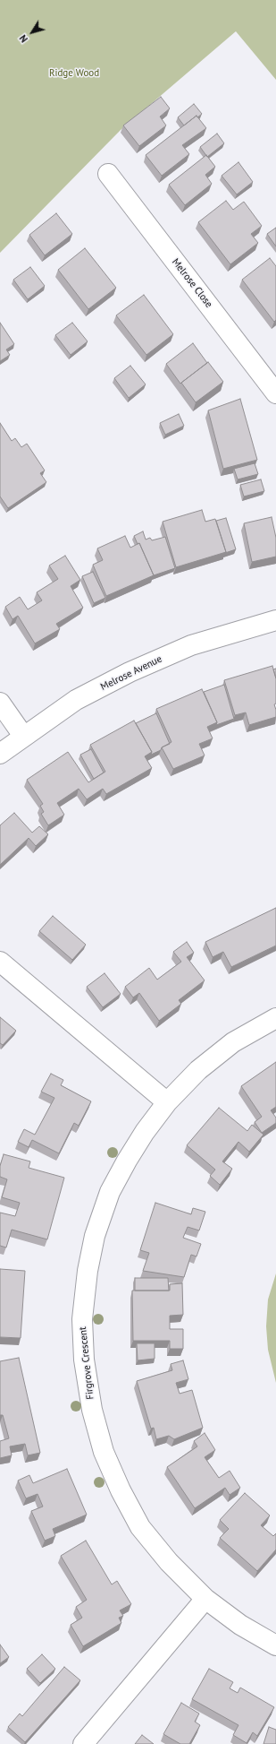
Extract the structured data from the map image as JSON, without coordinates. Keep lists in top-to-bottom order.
{
  "streets": {
    "street": ["Melrose Close", "Melrose Avenue", "Firgrove Crescent"]
  },
  "parks": ["Ridge Wood"],
  "north": "bottom left"
}
